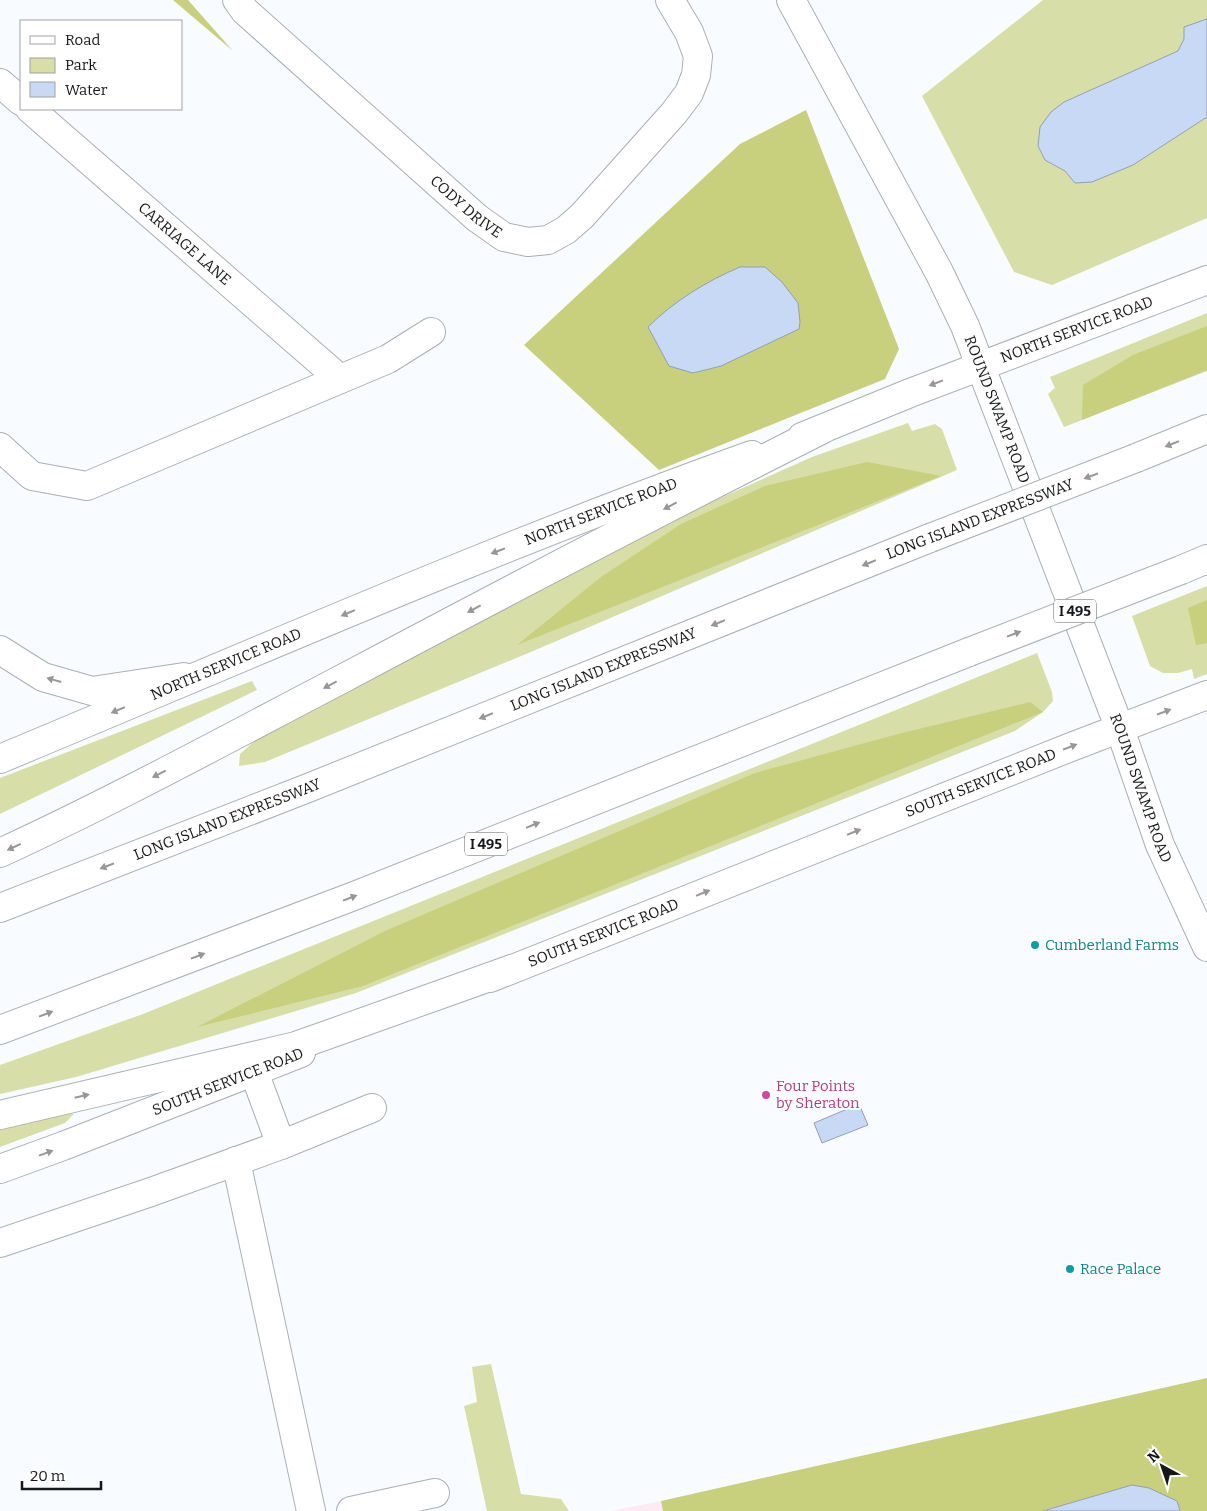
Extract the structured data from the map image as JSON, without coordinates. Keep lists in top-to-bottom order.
{
  "streets": {
    "main road": [
      "CODY DRIVE",
      "CARRIAGE LANE",
      "NORTH SERVICE ROAD",
      "ROUND SWAMP ROAD",
      "LONG ISLAND EXPRESSWAY",
      "I 495",
      "SOUTH SERVICE ROAD"
    ]
  },
  "crossings": [
    ["NORTH SERVICE ROAD", "ROUND SWAMP ROAD"],
    ["ROUND SWAMP ROAD", "SOUTH SERVICE ROAD"]
  ],
  "places": ["Cumberland Farms", "Four Points by Sheraton", "Race Palace"],
  "legend": ["Road", "Park", "Water"],
  "scale_bar": "20 m",
  "north": "top left"
}
